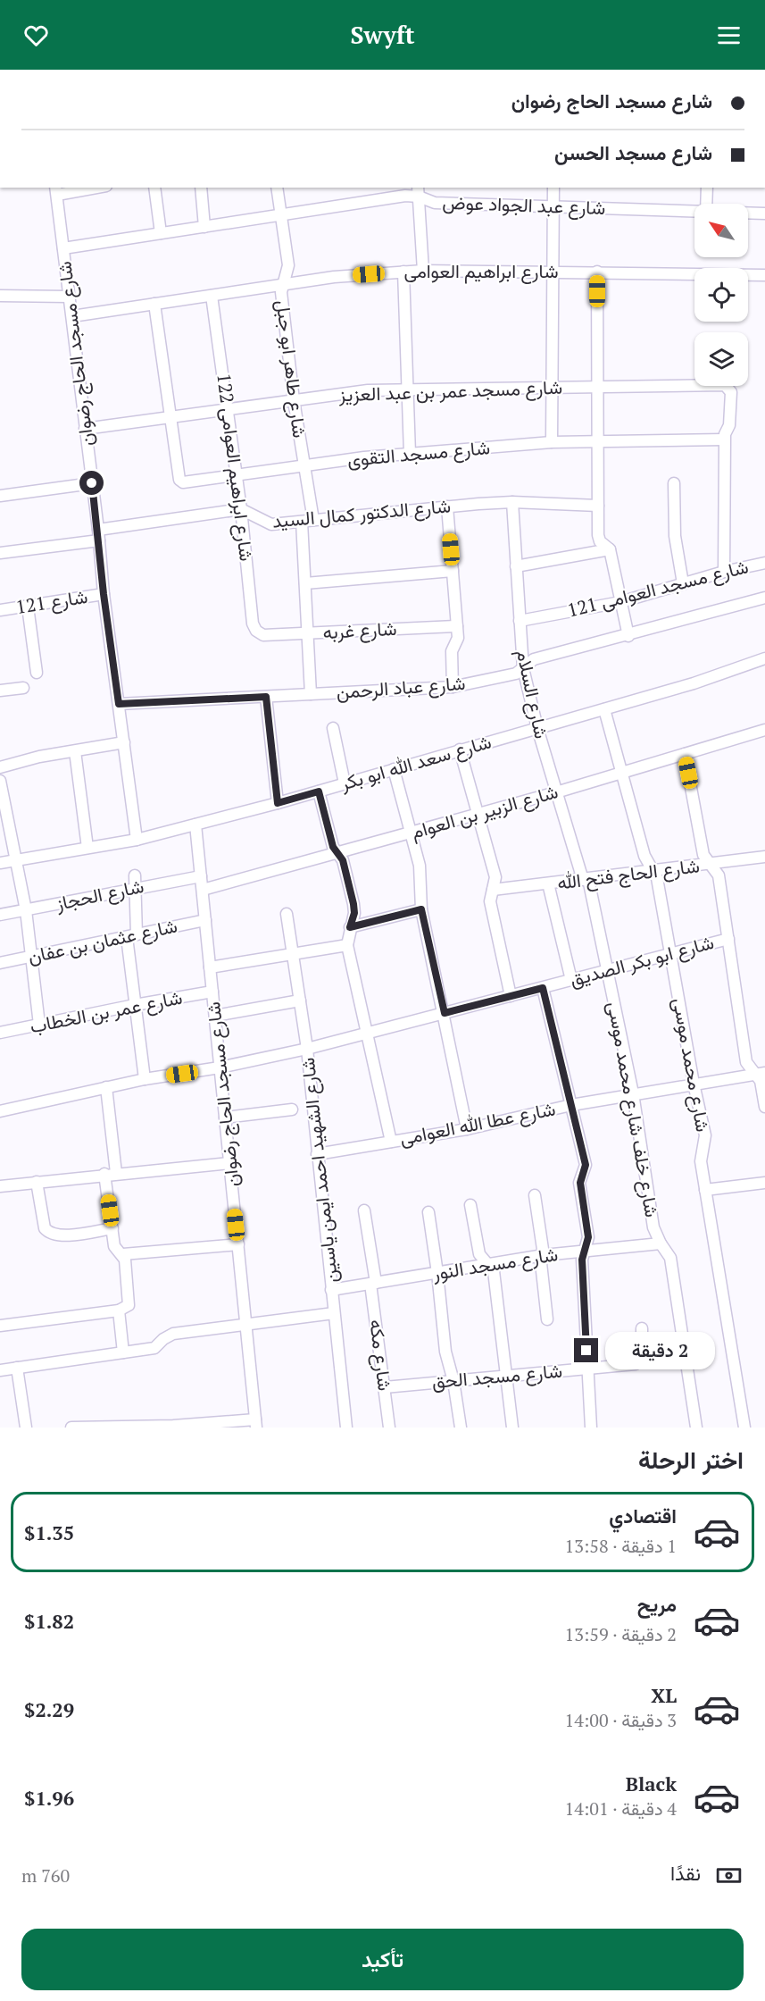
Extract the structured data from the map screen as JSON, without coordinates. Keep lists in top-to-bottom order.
{
  "streets": {
    "street": [
      "شارع عبد الجواد عوض",
      "شارع ابراهيم العوامى",
      "شارع مسجد الحاج رضوان",
      "شارع طاهر ابو جبل",
      "شارع مسجد عمر بن عبد العزيز",
      "شارع مسجد التقوى",
      "شارع ابراهيم العوامى 122",
      "شارع الدكتور كمال السيد",
      "شارع مسجد العوامى 121",
      "شارع 121",
      "شارع غربه",
      "شارع عباد الرحمن",
      "شارع السلام",
      "شارع سعد الله ابو بكر",
      "شارع الزبير بن العوام",
      "شارع الحاج فتح الله",
      "شارع الحجاز",
      "شارع عثمان بن عفان",
      "شارع ابو بكر الصديق",
      "شارع عمر بن الخطاب",
      "شارع محمد موسى",
      "شارع خلف شارع محمد موسى",
      "شارع عطا الله العوامى",
      "شارع الشهيد احمد ايمن ياسين",
      "شارع مسجد النور",
      "شارع مكه",
      "شارع مسجد الحق"
    ]
  },
  "crossings": [
    ["شارع عبد الجواد عوض", "شارع مسجد الحاج رضوان"],
    ["شارع عبد الجواد عوض", "شارع طاهر ابو جبل"],
    ["شارع ابراهيم العوامى", "شارع مسجد الحاج رضوان"],
    ["شارع ابراهيم العوامى", "شارع طاهر ابو جبل"],
    ["شارع ابراهيم العوامى", "شارع ابراهيم العوامى 122"],
    ["شارع مسجد الحاج رضوان", "شارع مسجد عمر بن عبد العزيز"],
    ["شارع مسجد الحاج رضوان", "شارع 121"],
    ["شارع مسجد الحاج رضوان", "شارع عباد الرحمن"],
    ["شارع مسجد الحاج رضوان", "شارع سعد الله ابو بكر"],
    ["شارع مسجد الحاج رضوان", "شارع الزبير بن العوام"],
    ["شارع مسجد الحاج رضوان", "شارع الحجاز"],
    ["شارع مسجد الحاج رضوان", "شارع عثمان بن عفان"],
    ["شارع مسجد الحاج رضوان", "شارع ابو بكر الصديق"],
    ["شارع مسجد الحاج رضوان", "شارع عمر بن الخطاب"],
    ["شارع طاهر ابو جبل", "شارع مسجد عمر بن عبد العزيز"],
    ["شارع طاهر ابو جبل", "شارع مسجد التقوى"],
    ["شارع طاهر ابو جبل", "شارع الدكتور كمال السيد"],
    ["شارع طاهر ابو جبل", "شارع غربه"],
    ["شارع طاهر ابو جبل", "شارع عباد الرحمن"],
    ["شارع مسجد عمر بن عبد العزيز", "شارع مسجد التقوى"],
    ["شارع مسجد عمر بن عبد العزيز", "شارع ابراهيم العوامى 122"],
    ["شارع مسجد التقوى", "شارع ابراهيم العوامى 122"],
    ["شارع ابراهيم العوامى 122", "شارع الدكتور كمال السيد"],
    ["شارع ابراهيم العوامى 122", "شارع غربه"],
    ["شارع الدكتور كمال السيد", "شارع السلام"],
    ["شارع مسجد العوامى 121", "شارع السلام"],
    ["شارع عباد الرحمن", "شارع السلام"],
    ["شارع السلام", "شارع سعد الله ابو بكر"],
    ["شارع السلام", "شارع الزبير بن العوام"],
    ["شارع السلام", "شارع الحاج فتح الله"],
    ["شارع السلام", "شارع خلف شارع محمد موسى"],
    ["شارع سعد الله ابو بكر", "شارع محمد موسى"],
    ["شارع الزبير بن العوام", "شارع محمد موسى"],
    ["شارع الحاج فتح الله", "شارع محمد موسى"],
    ["شارع الحاج فتح الله", "شارع خلف شارع محمد موسى"],
    ["شارع ابو بكر الصديق", "شارع محمد موسى"],
    ["شارع ابو بكر الصديق", "شارع خلف شارع محمد موسى"],
    ["شارع ابو بكر الصديق", "شارع الشهيد احمد ايمن ياسين"],
    ["شارع محمد موسى", "شارع عطا الله العوامى"],
    ["شارع خلف شارع محمد موسى", "شارع عطا الله العوامى"],
    ["شارع خلف شارع محمد موسى", "شارع مسجد النور"],
    ["شارع عطا الله العوامى", "شارع الشهيد احمد ايمن ياسين"],
    ["شارع الشهيد احمد ايمن ياسين", "شارع مسجد النور"],
    ["شارع مسجد النور", "شارع مكه"],
    ["شارع مكه", "شارع مسجد الحق"]
  ],
  "north": "top left",
  "page": {
    "header": "Swyft",
    "banner": ["شارع مسجد الحاج رضوان", "شارع مسجد الحسن"],
    "bubble": "2 دقيقة",
    "heading": "اختر الرحلة",
    "list": [
      {
        "name": "اقتصادي",
        "note": "1 دقيقة · 13:58",
        "value": "$1.35"
      },
      {
        "name": "مريح",
        "note": "2 دقيقة · 13:59",
        "value": "$1.82"
      },
      {
        "name": "XL",
        "note": "3 دقيقة · 14:00",
        "value": "$2.29"
      },
      {
        "name": "Black",
        "note": "4 دقيقة · 14:01",
        "value": "$1.96"
      }
    ],
    "pay": ["نقدًا", "760 m"],
    "buttons": "تأكيد"
  }
}
